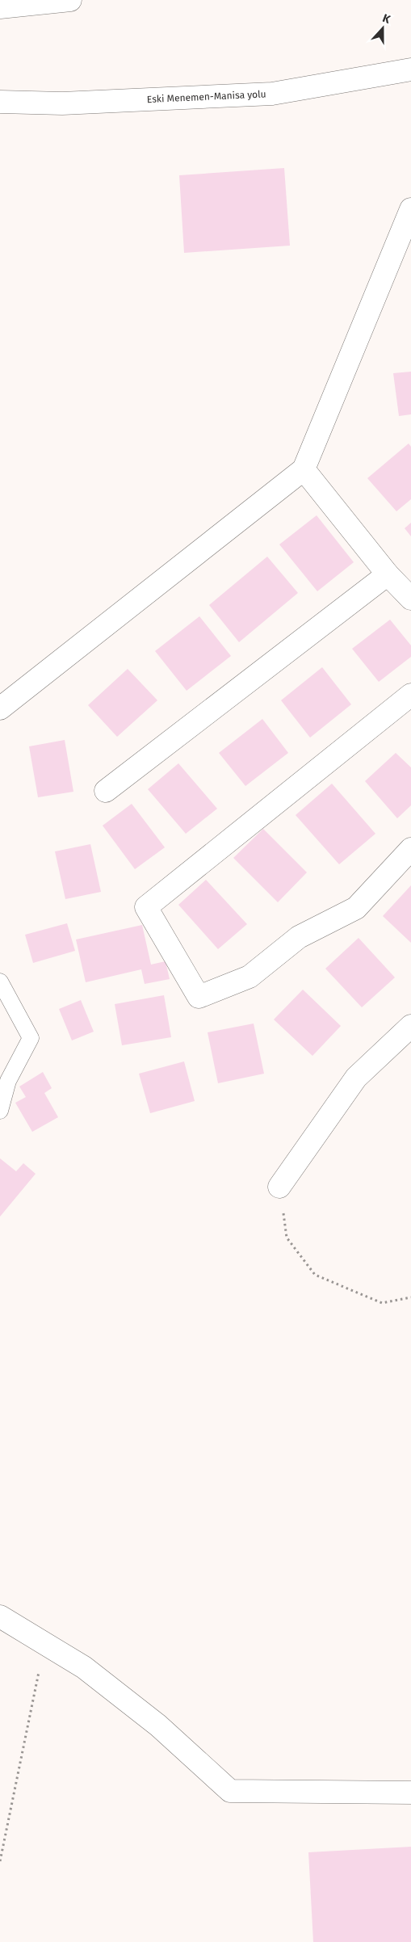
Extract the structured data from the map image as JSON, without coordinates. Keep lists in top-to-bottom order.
{
  "streets": {
    "street": ["Eski Menemen-Manisa yolu"]
  },
  "north": "top"
}
